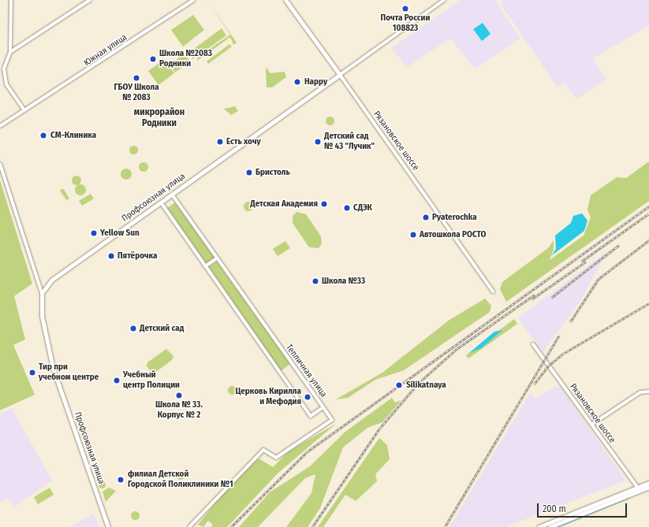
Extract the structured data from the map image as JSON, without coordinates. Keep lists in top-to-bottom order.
{
  "streets": {
    "main road": ["Рязановское шоссе", "Профсоюзная улица"],
    "street": ["Южная улица", "Тепличная улица"]
  },
  "crossings": [
    ["Рязановское шоссе", "Профсоюзная улица"],
    ["Профсоюзная улица", "Тепличная улица"]
  ],
  "districts": ["микрорайон Родники"],
  "places": [
    "Почта России 108823",
    "Школа №2083 Родники",
    "ГБОУ Школа № 2083",
    "Happy",
    "СМ-Клиника",
    "Есть хочу",
    "Детский сад № 43 \"Лучик\"",
    "Бристоль",
    "Детская Академия",
    "СДЭК",
    "Pyaterochka",
    "Yellow Sun",
    "Автошкола РОСТО",
    "Пятёрочка",
    "Школа №33",
    "Детский сад",
    "Тир при учебном центре",
    "Учебный центр Полиции",
    "Silikatnaya",
    "Школа № 33. Корпус № 2",
    "Церковь Кирилла и Мефодия",
    "филиал Детской Городской Поликлиники №1"
  ],
  "scale_bar": "200 m"
}
